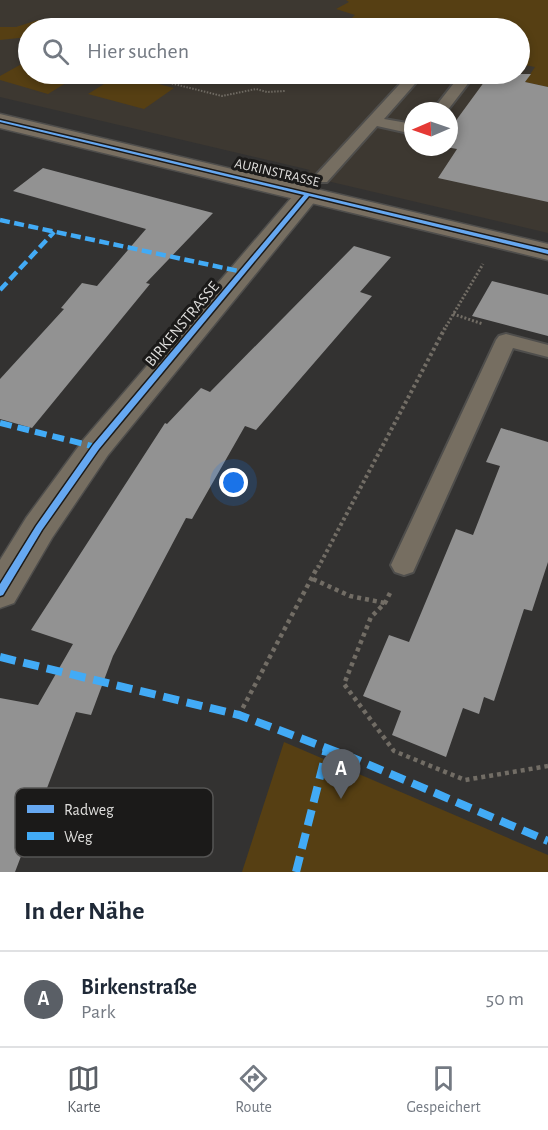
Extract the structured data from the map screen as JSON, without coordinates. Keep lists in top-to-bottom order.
{
  "streets": {
    "main road": ["AURINSTRASSE"],
    "street": ["BIRKENSTRASSE"]
  },
  "crossings": [
    ["AURINSTRASSE", "BIRKENSTRASSE"]
  ],
  "legend": ["Radweg", "Weg"],
  "north": "left",
  "page": {
    "search": "Hier suchen",
    "pins": "A",
    "heading": "In der Nähe",
    "list": [
      {
        "mark": "A",
        "name": "Birkenstraße",
        "note": "Park",
        "value": "50 m"
      }
    ],
    "nav": ["Karte", "Route", "Gespeichert"]
  }
}
